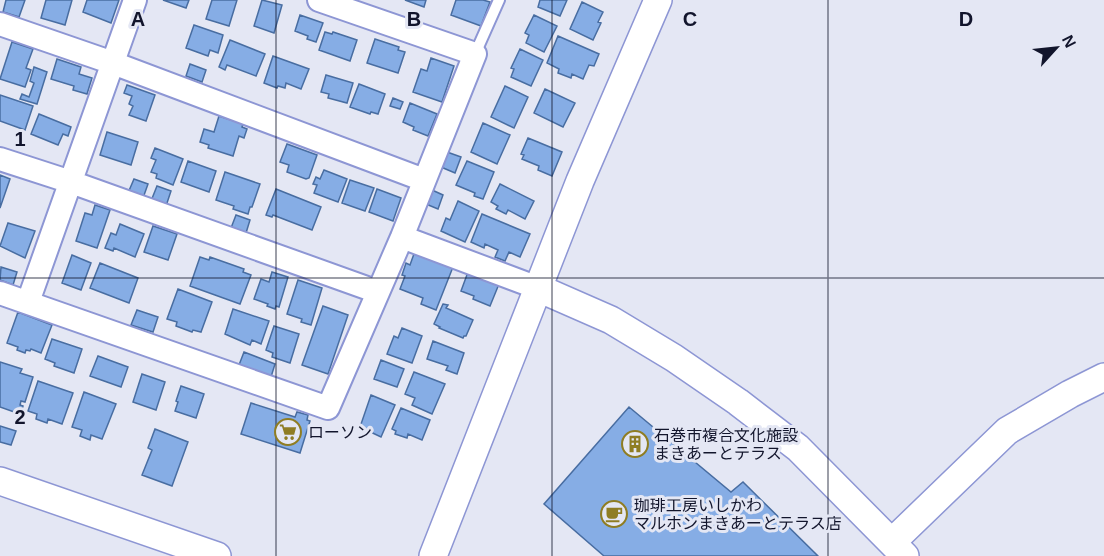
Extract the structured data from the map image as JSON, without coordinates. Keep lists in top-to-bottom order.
{
  "places": {
    "supermarket": ["ローソン"],
    "building": ["石巻市複合文化施設 まきあーとテラス"],
    "cafe": ["珈琲工房いしかわ マルホンまきあーとテラス店"]
  },
  "north": "top right",
  "grid": {
    "columns": [
      "A",
      "B",
      "C",
      "D"
    ],
    "rows": ["1", "2"]
  }
}
